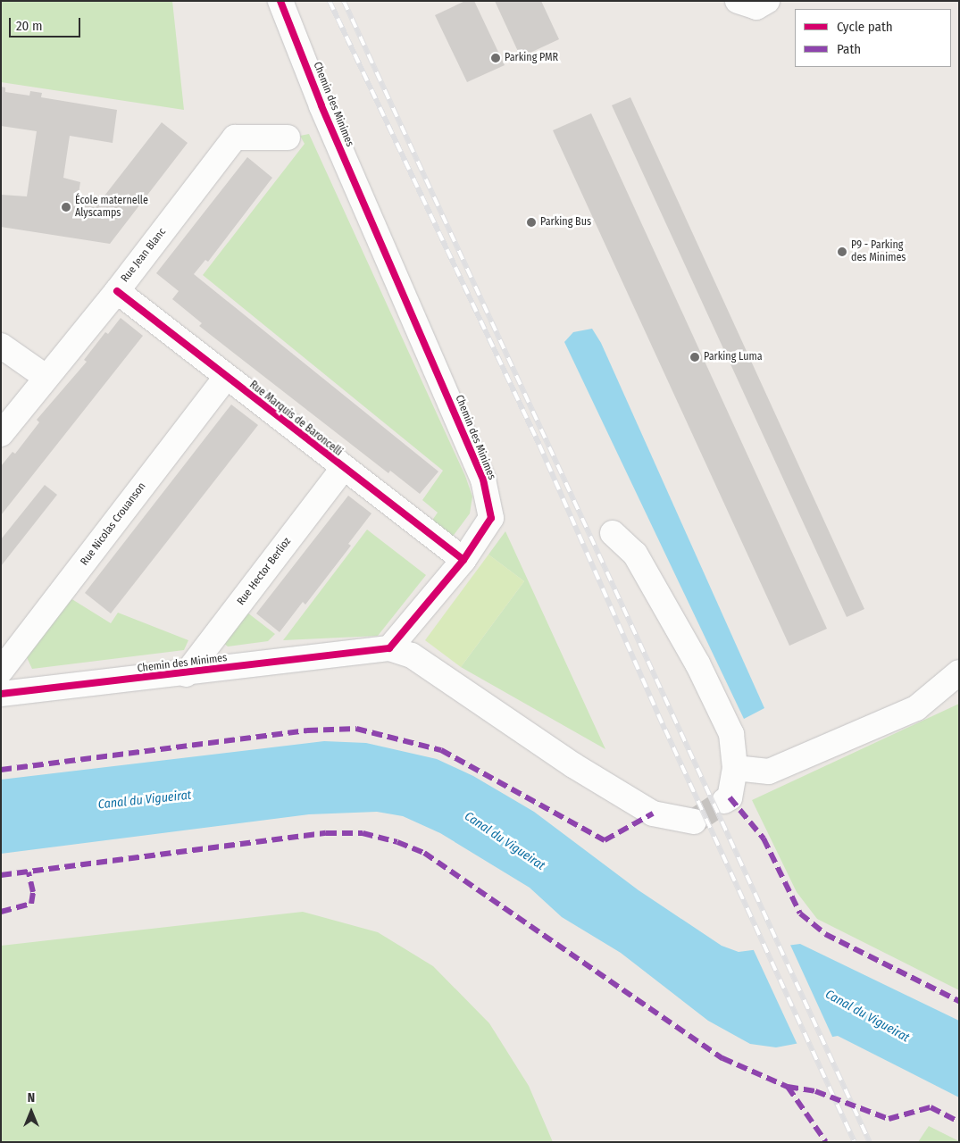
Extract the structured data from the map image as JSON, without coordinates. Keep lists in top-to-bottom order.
{
  "streets": {
    "street": [
      "Chemin des Minimes",
      "Rue Jean Blanc",
      "Rue Marquis de Baroncelli",
      "Rue Nicolas Crouanson",
      "Rue Hector Berlioz"
    ]
  },
  "crossings": [
    ["Chemin des Minimes", "Rue Marquis de Baroncelli"],
    ["Chemin des Minimes", "Rue Hector Berlioz"],
    ["Rue Jean Blanc", "Rue Marquis de Baroncelli"],
    ["Rue Marquis de Baroncelli", "Rue Nicolas Crouanson"],
    ["Rue Marquis de Baroncelli", "Rue Hector Berlioz"]
  ],
  "water": ["Canal du Vigueirat"],
  "places": [
    "Parking PMR",
    "École maternelle Alyscamps",
    "Parking Bus",
    "P9 - Parking des Minimes",
    "Parking Luma"
  ],
  "legend": ["Cycle path", "Path"],
  "scale_bar": "20 m",
  "north": "top"
}
